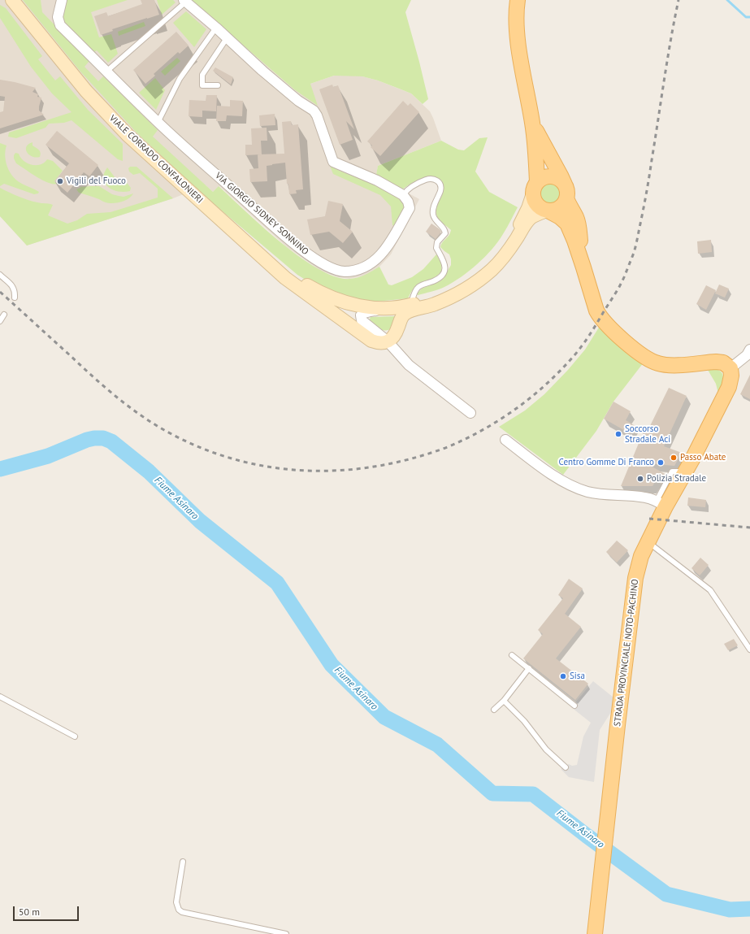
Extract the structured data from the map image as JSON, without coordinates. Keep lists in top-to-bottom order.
{
  "streets": {
    "main road": ["VIALE CORRADO CONFALONIERI", "STRADA PROVINCIALE NOTO-PACHINO"],
    "street": ["VIA GIORGIO SIDNEY SONNINO"]
  },
  "water": ["Fiume Asinaro"],
  "places": [
    "Vigili del Fuoco",
    "Soccorso Stradale Aci",
    "Passo Abate",
    "Centro Gomme Di Franco",
    "Polizia Stradale",
    "Sisa"
  ],
  "scale_bar": "50 m"
}
